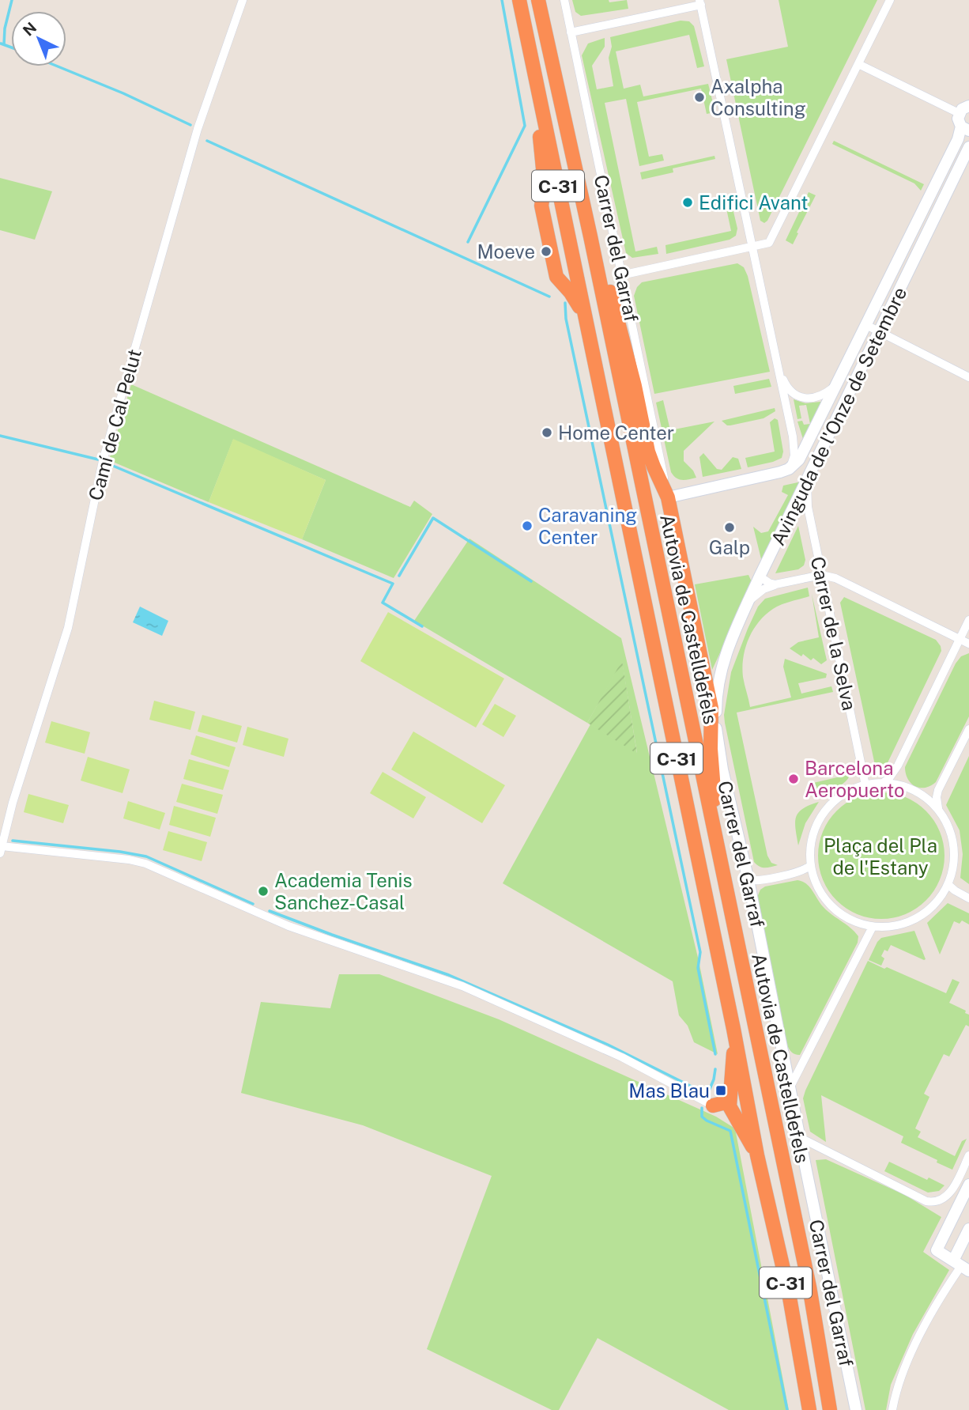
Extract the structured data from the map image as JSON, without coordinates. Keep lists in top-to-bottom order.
{
  "streets": {
    "highway": ["C-31", "Autovia de Castelldefels"],
    "main road": ["Carrer del Garraf", "Avinguda de l'Onze de Setembre"],
    "street": ["Camí de Cal Pelut", "Carrer de la Selva"]
  },
  "crossings": [
    ["Carrer del Garraf", "Avinguda de l'Onze de Setembre"],
    ["Avinguda de l'Onze de Setembre", "Carrer de la Selva"]
  ],
  "parks": ["Plaça del Pla de l'Estany"],
  "places": {
    "other": [
      "Axalpha Consulting",
      "Edifici Avant",
      "Moeve",
      "Home Center",
      "Caravaning Center",
      "Galp",
      "Barcelona Aeropuerto",
      "Academia Tenis Sanchez-Casal"
    ],
    "transit": ["Mas Blau"]
  },
  "north": "top left"
}
